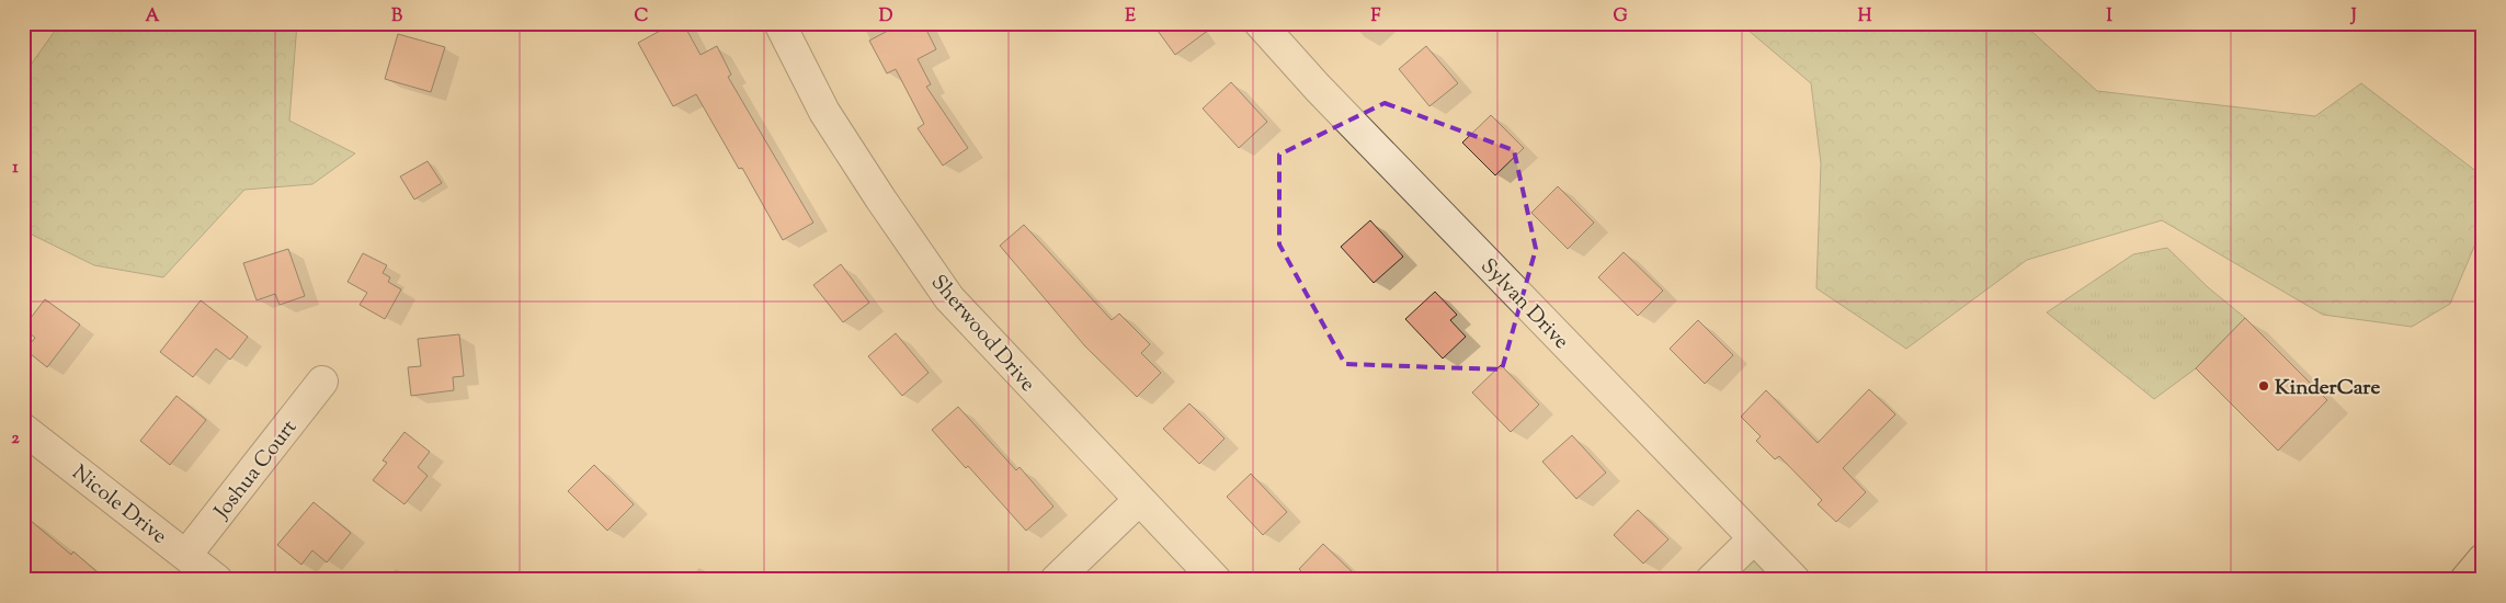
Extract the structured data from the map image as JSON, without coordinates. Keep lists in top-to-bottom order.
{
  "streets": {
    "street": [
      "Sylvan Drive",
      "Sherwood Drive",
      "Joshua Court",
      "Nicole Drive"
    ]
  },
  "crossings": [
    ["Joshua Court", "Nicole Drive"]
  ],
  "places": ["KinderCare"],
  "grid": {
    "columns": [
      "A",
      "B",
      "C",
      "D",
      "E",
      "F",
      "G",
      "H",
      "I",
      "J"
    ],
    "rows": ["1", "2"]
  }
}
